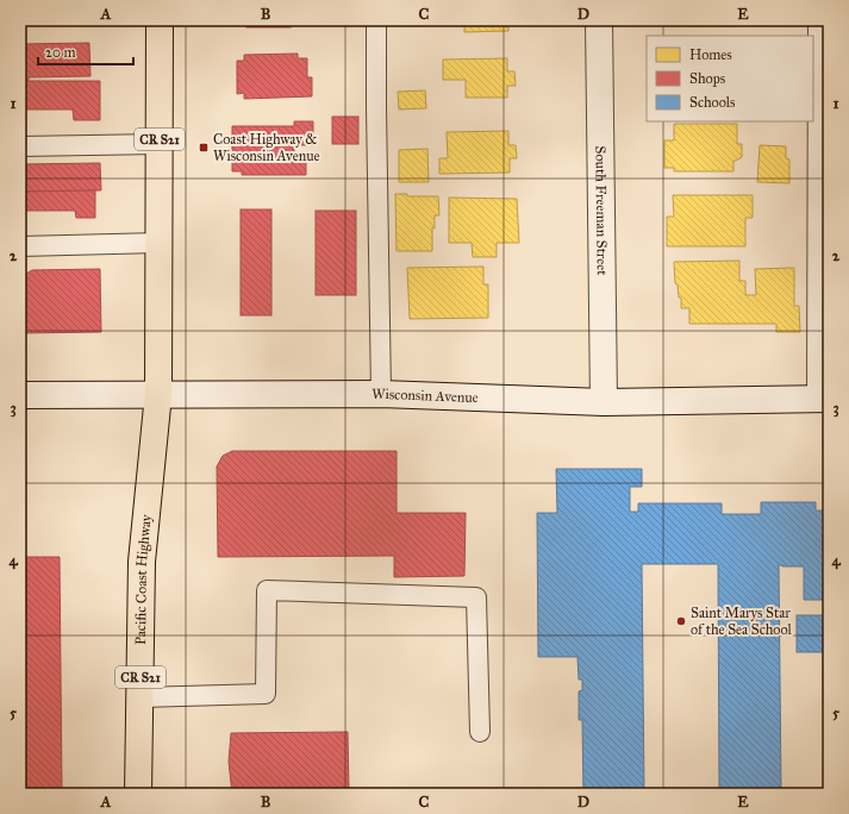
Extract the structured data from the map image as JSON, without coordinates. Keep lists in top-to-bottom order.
{
  "streets": {
    "main road": [
      "CR S21",
      "South Freeman Street",
      "Wisconsin Avenue",
      "Pacific Coast Highway"
    ]
  },
  "crossings": [
    ["CR S21", "Wisconsin Avenue"],
    ["CR S21", "Pacific Coast Highway"],
    ["South Freeman Street", "Wisconsin Avenue"],
    ["Wisconsin Avenue", "Pacific Coast Highway"]
  ],
  "places": {
    "transit": ["Coast Highway & Wisconsin Avenue"],
    "other": ["Saint Marys Star of the Sea School"]
  },
  "legend": ["Homes", "Shops", "Schools"],
  "scale_bar": "20 m",
  "grid": {
    "columns": [
      "A",
      "B",
      "C",
      "D",
      "E"
    ],
    "rows": [
      "1",
      "2",
      "3",
      "4",
      "5"
    ]
  }
}
